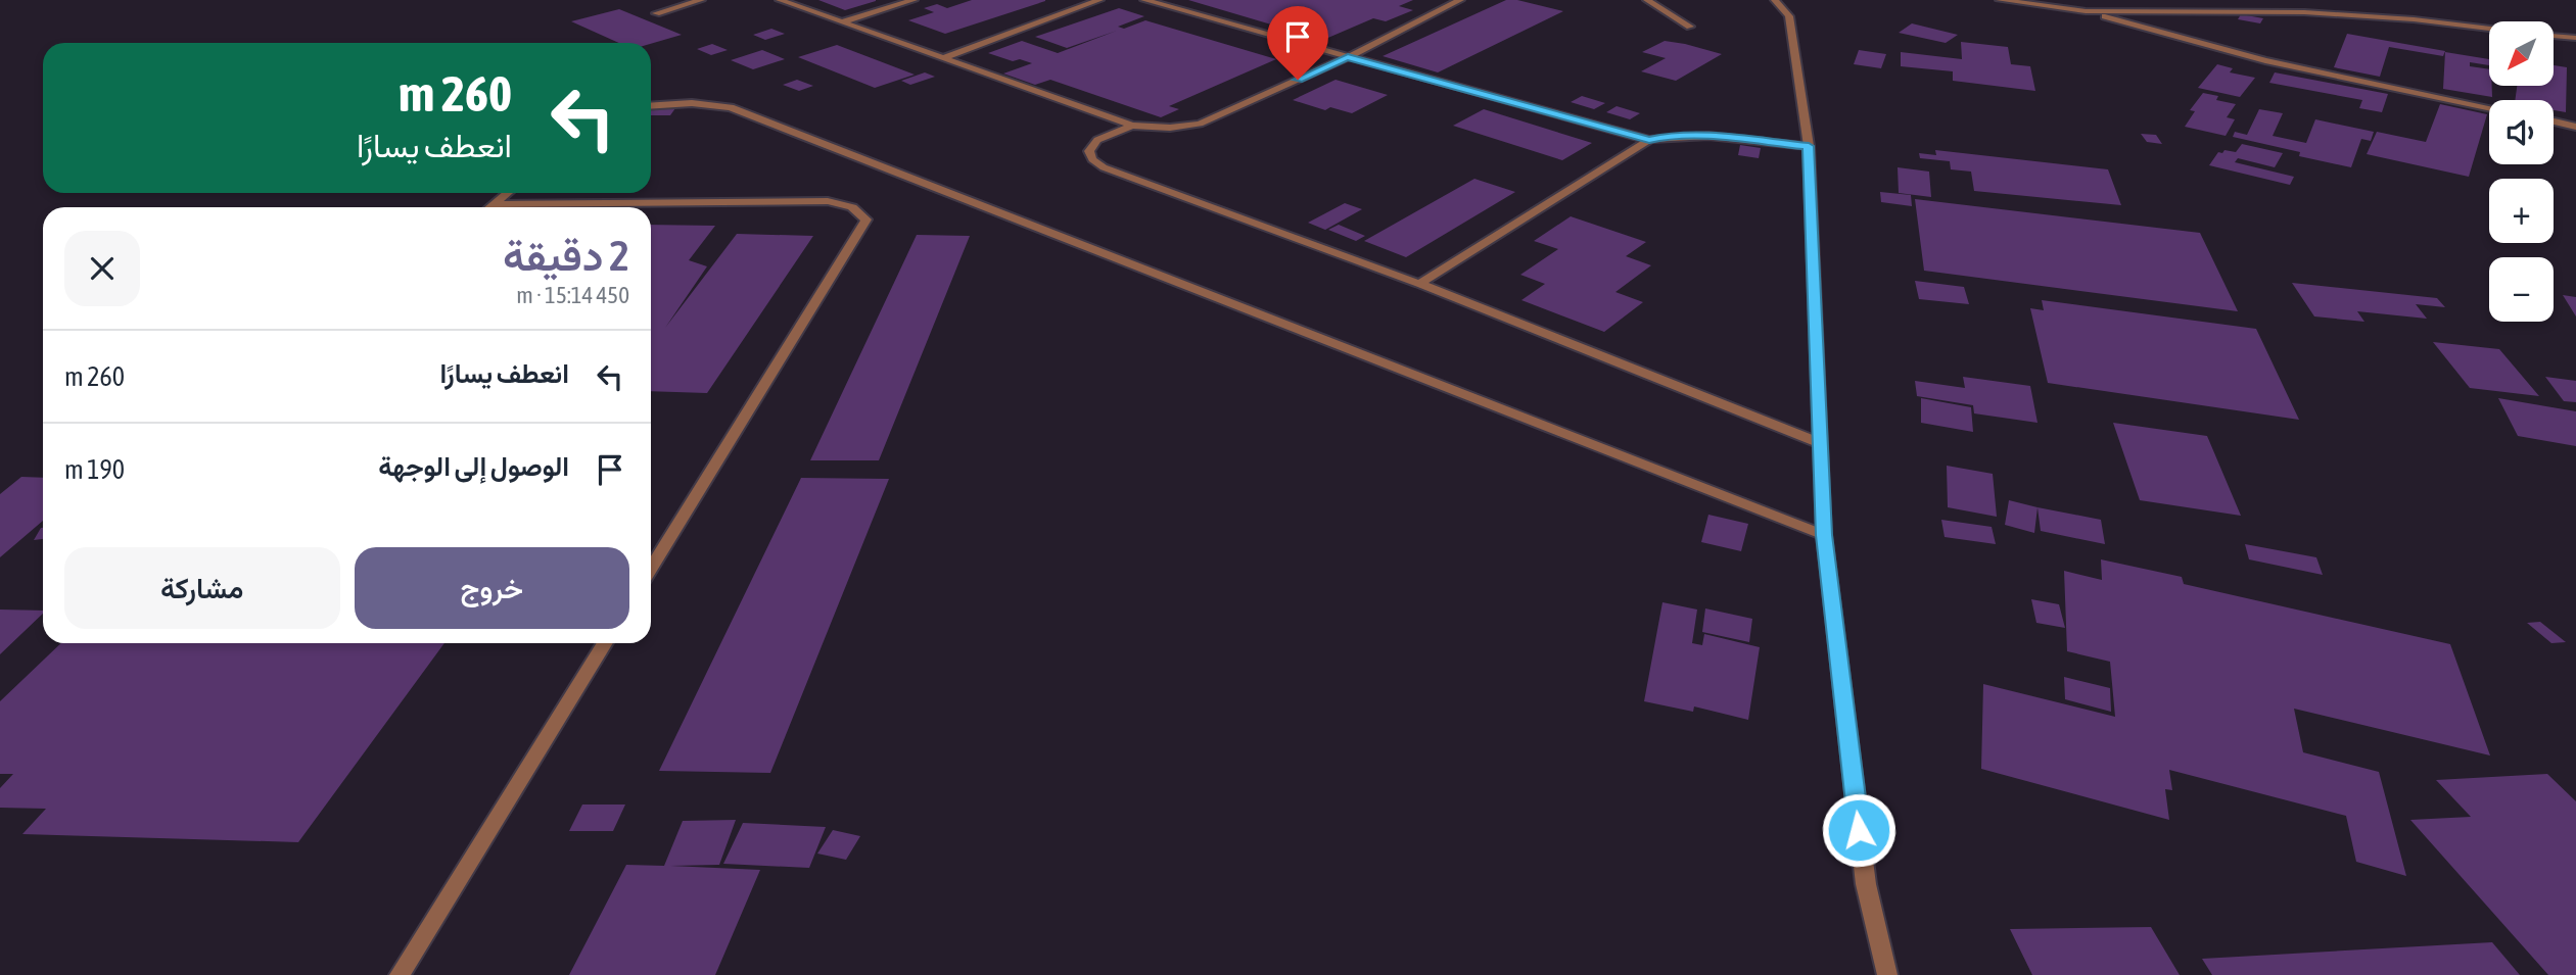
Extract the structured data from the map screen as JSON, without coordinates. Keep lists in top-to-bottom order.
{
  "north": "bottom left",
  "page": {
    "map_buttons": ["+", "−"],
    "turn": ["260 m", "انعطف يسارًا"],
    "heading": ["2 دقيقة", "450 m · 15:14"],
    "list": [
      {
        "name": "انعطف يسارًا",
        "value": "260 m"
      },
      {
        "name": "الوصول إلى الوجهة",
        "value": "190 m"
      }
    ],
    "buttons": ["خروج", "مشاركة"]
  }
}
